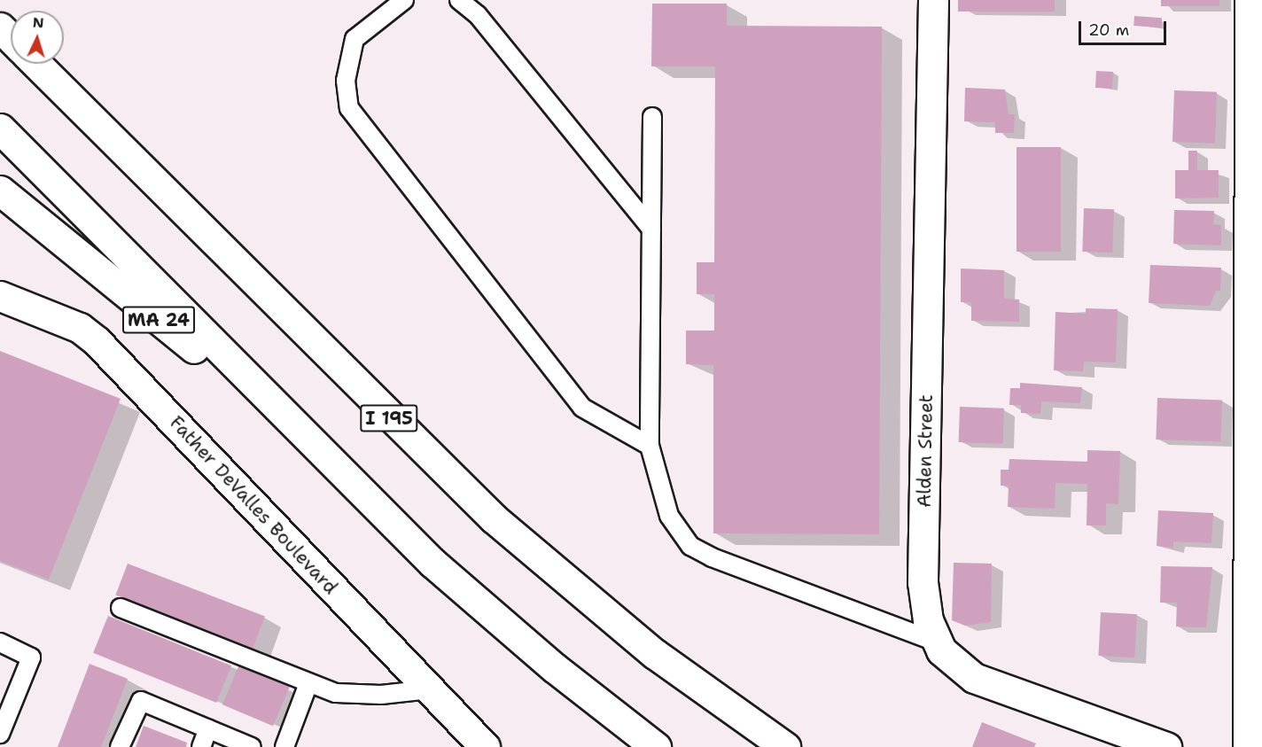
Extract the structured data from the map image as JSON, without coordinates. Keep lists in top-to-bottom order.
{
  "streets": {
    "main road": [
      "MA 24",
      "I 195",
      "Alden Street",
      "Father DeValles Boulevard"
    ]
  },
  "scale_bar": "20 m",
  "north": "top"
}
